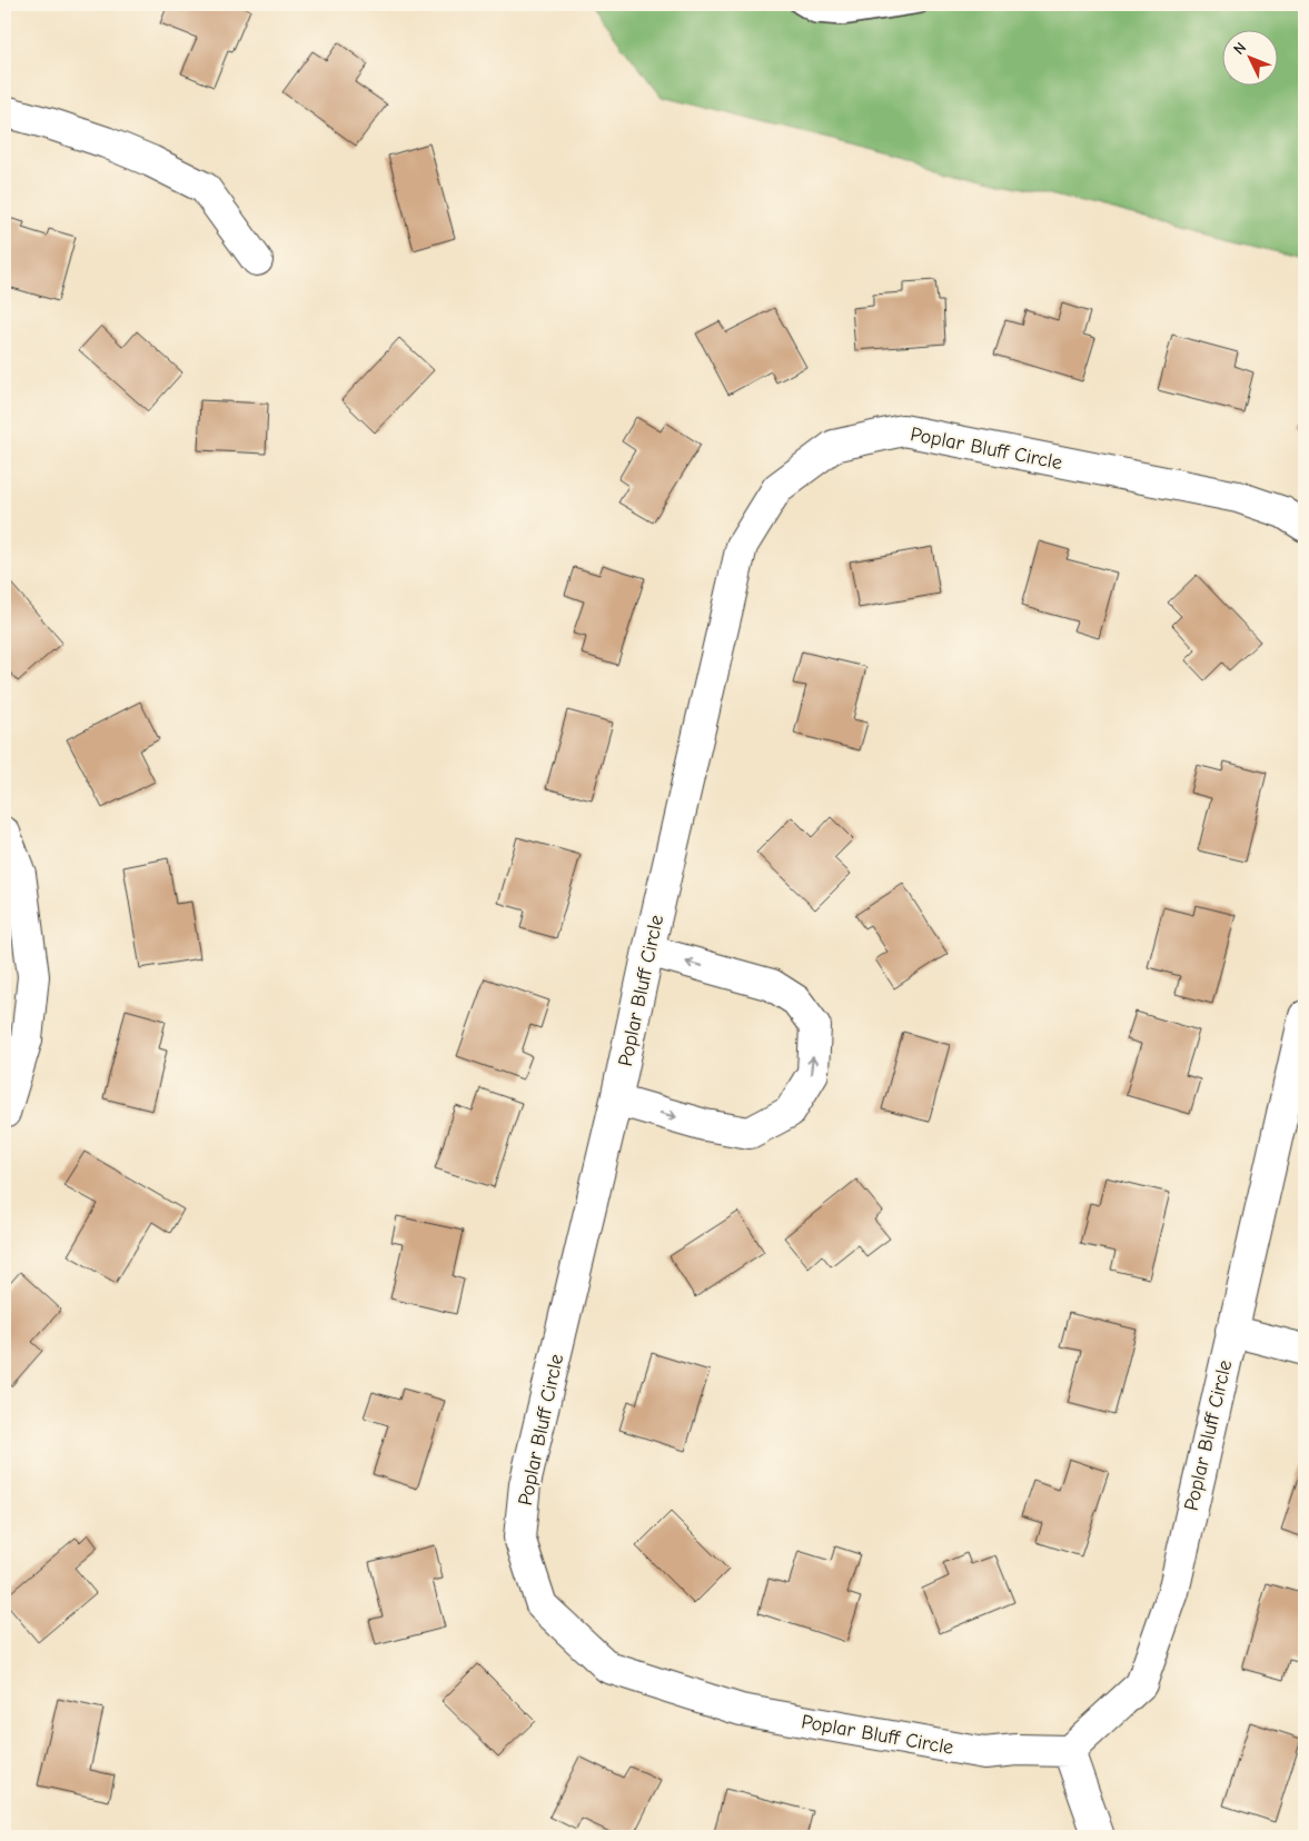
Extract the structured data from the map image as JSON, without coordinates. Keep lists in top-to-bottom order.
{
  "streets": {
    "street": ["Poplar Bluff Circle"]
  },
  "north": "top left"
}
